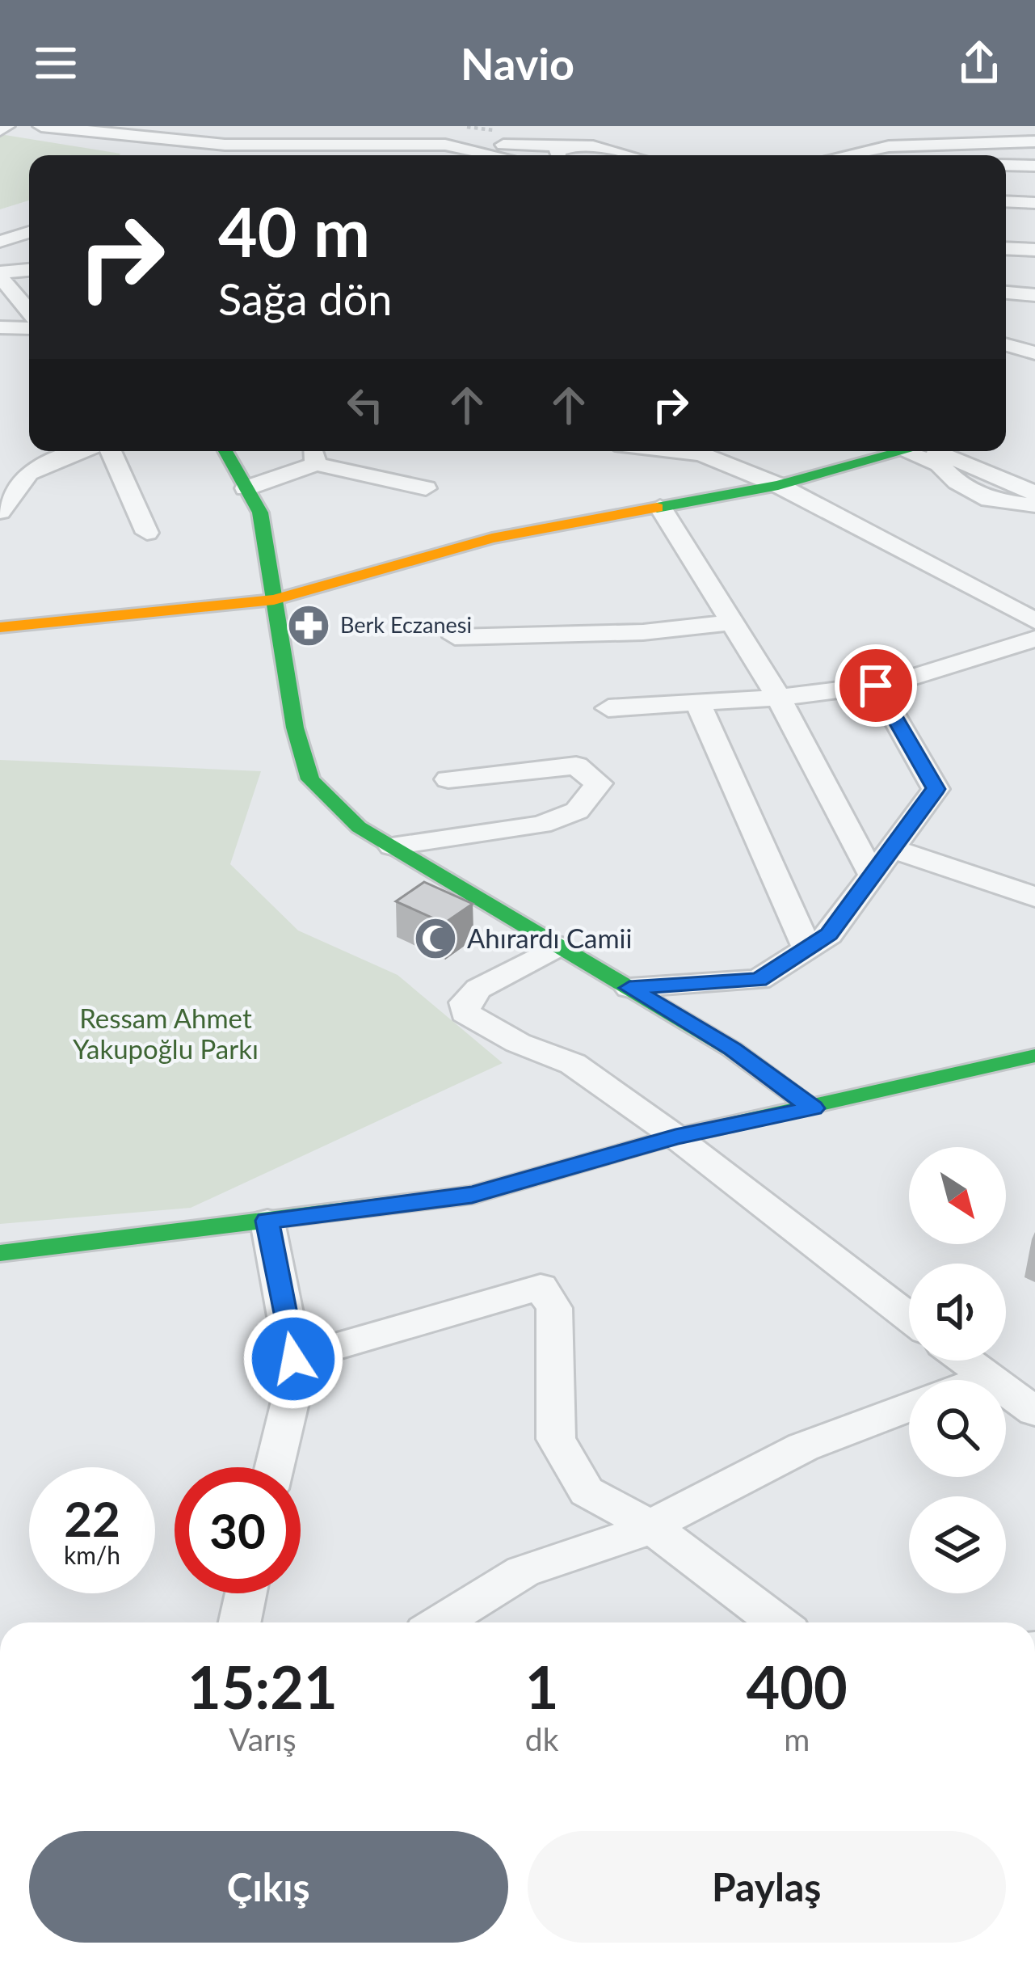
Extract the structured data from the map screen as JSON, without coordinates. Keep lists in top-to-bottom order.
{
  "parks": ["Ressam Ahmet Yakupoğlu Parkı"],
  "places": {
    "pharmacy": ["Berk Eczanesi"],
    "mosque": ["Ahırardı Camii"]
  },
  "north": "bottom right",
  "page": {
    "header": "Navio",
    "turn": ["40 m", "Sağa dön"],
    "speed": "22 km/h",
    "limit": "30",
    "eta": [
      "15:21",
      "Varış",
      "1",
      "dk",
      "400",
      "m"
    ],
    "buttons": ["Çıkış", "Paylaş"]
  }
}
